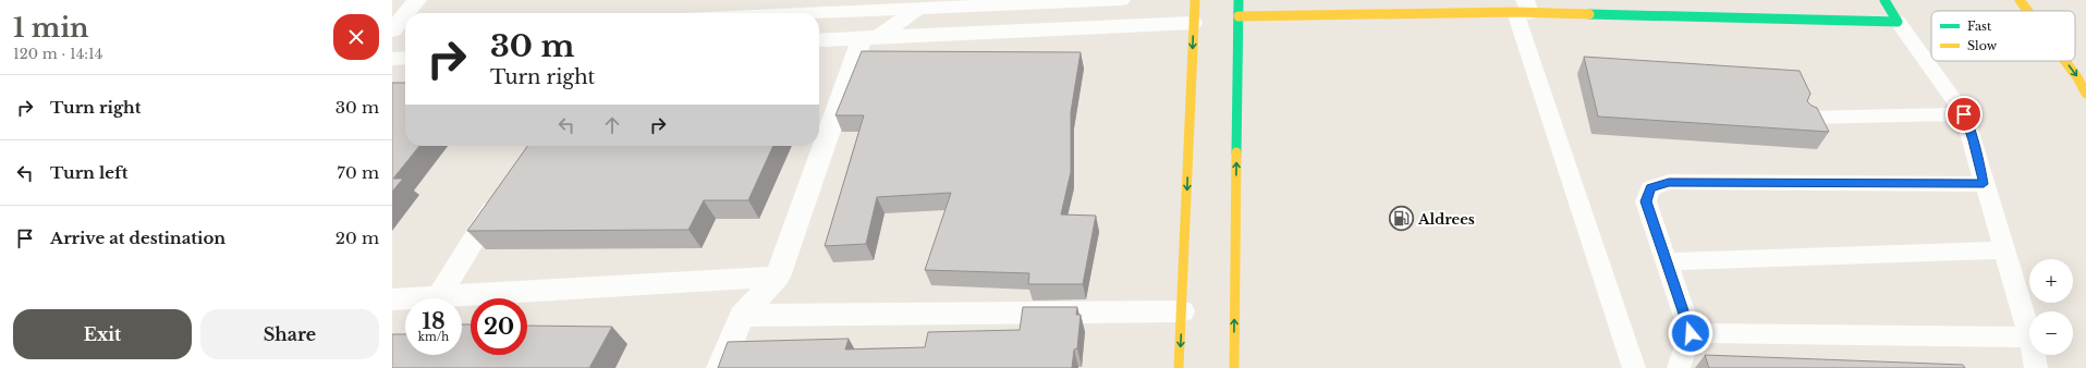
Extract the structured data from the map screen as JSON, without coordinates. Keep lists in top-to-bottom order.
{
  "places": {
    "fuel station": ["Aldrees"]
  },
  "legend": ["Fast", "Slow"],
  "page": {
    "heading": ["1 min", "120 m · 14:14"],
    "turn": ["30 m", "Turn right"],
    "list": [
      {
        "name": "Turn right",
        "value": "30 m"
      },
      {
        "name": "Turn left",
        "value": "70 m"
      },
      {
        "name": "Arrive at destination",
        "value": "20 m"
      }
    ],
    "map_buttons": ["+", "−"],
    "speed": "18 km/h",
    "limit": "20",
    "buttons": ["Exit", "Share"]
  }
}
